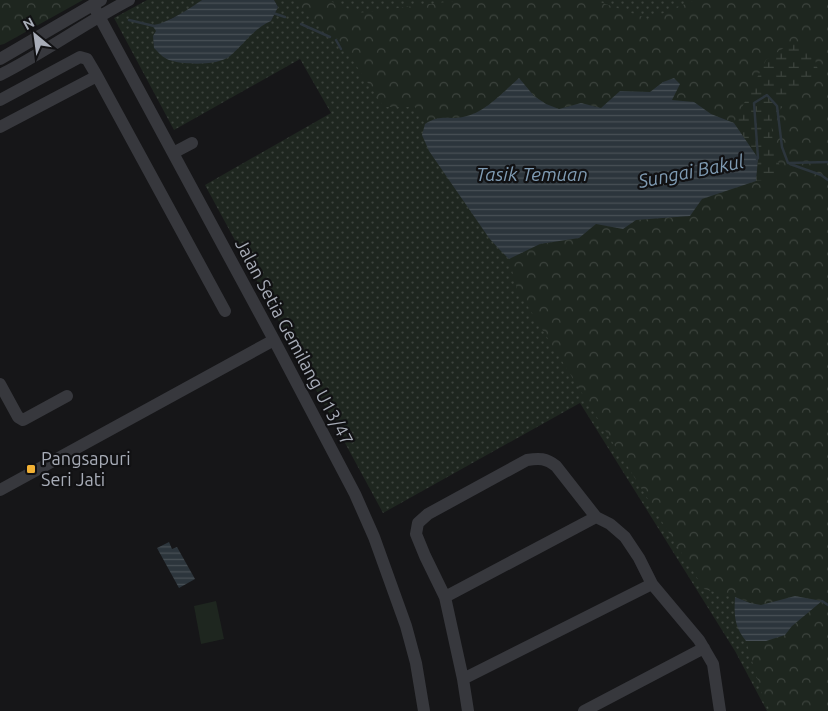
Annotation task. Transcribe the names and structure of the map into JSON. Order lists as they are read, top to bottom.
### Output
{
  "streets": {
    "street": ["Jalan Setia Gemilang U13/47"]
  },
  "water": ["Sungai Bakul", "Tasik Temuan"],
  "places": {
    "transit": ["Pangsapuri Seri Jati"]
  },
  "north": "top left"
}
